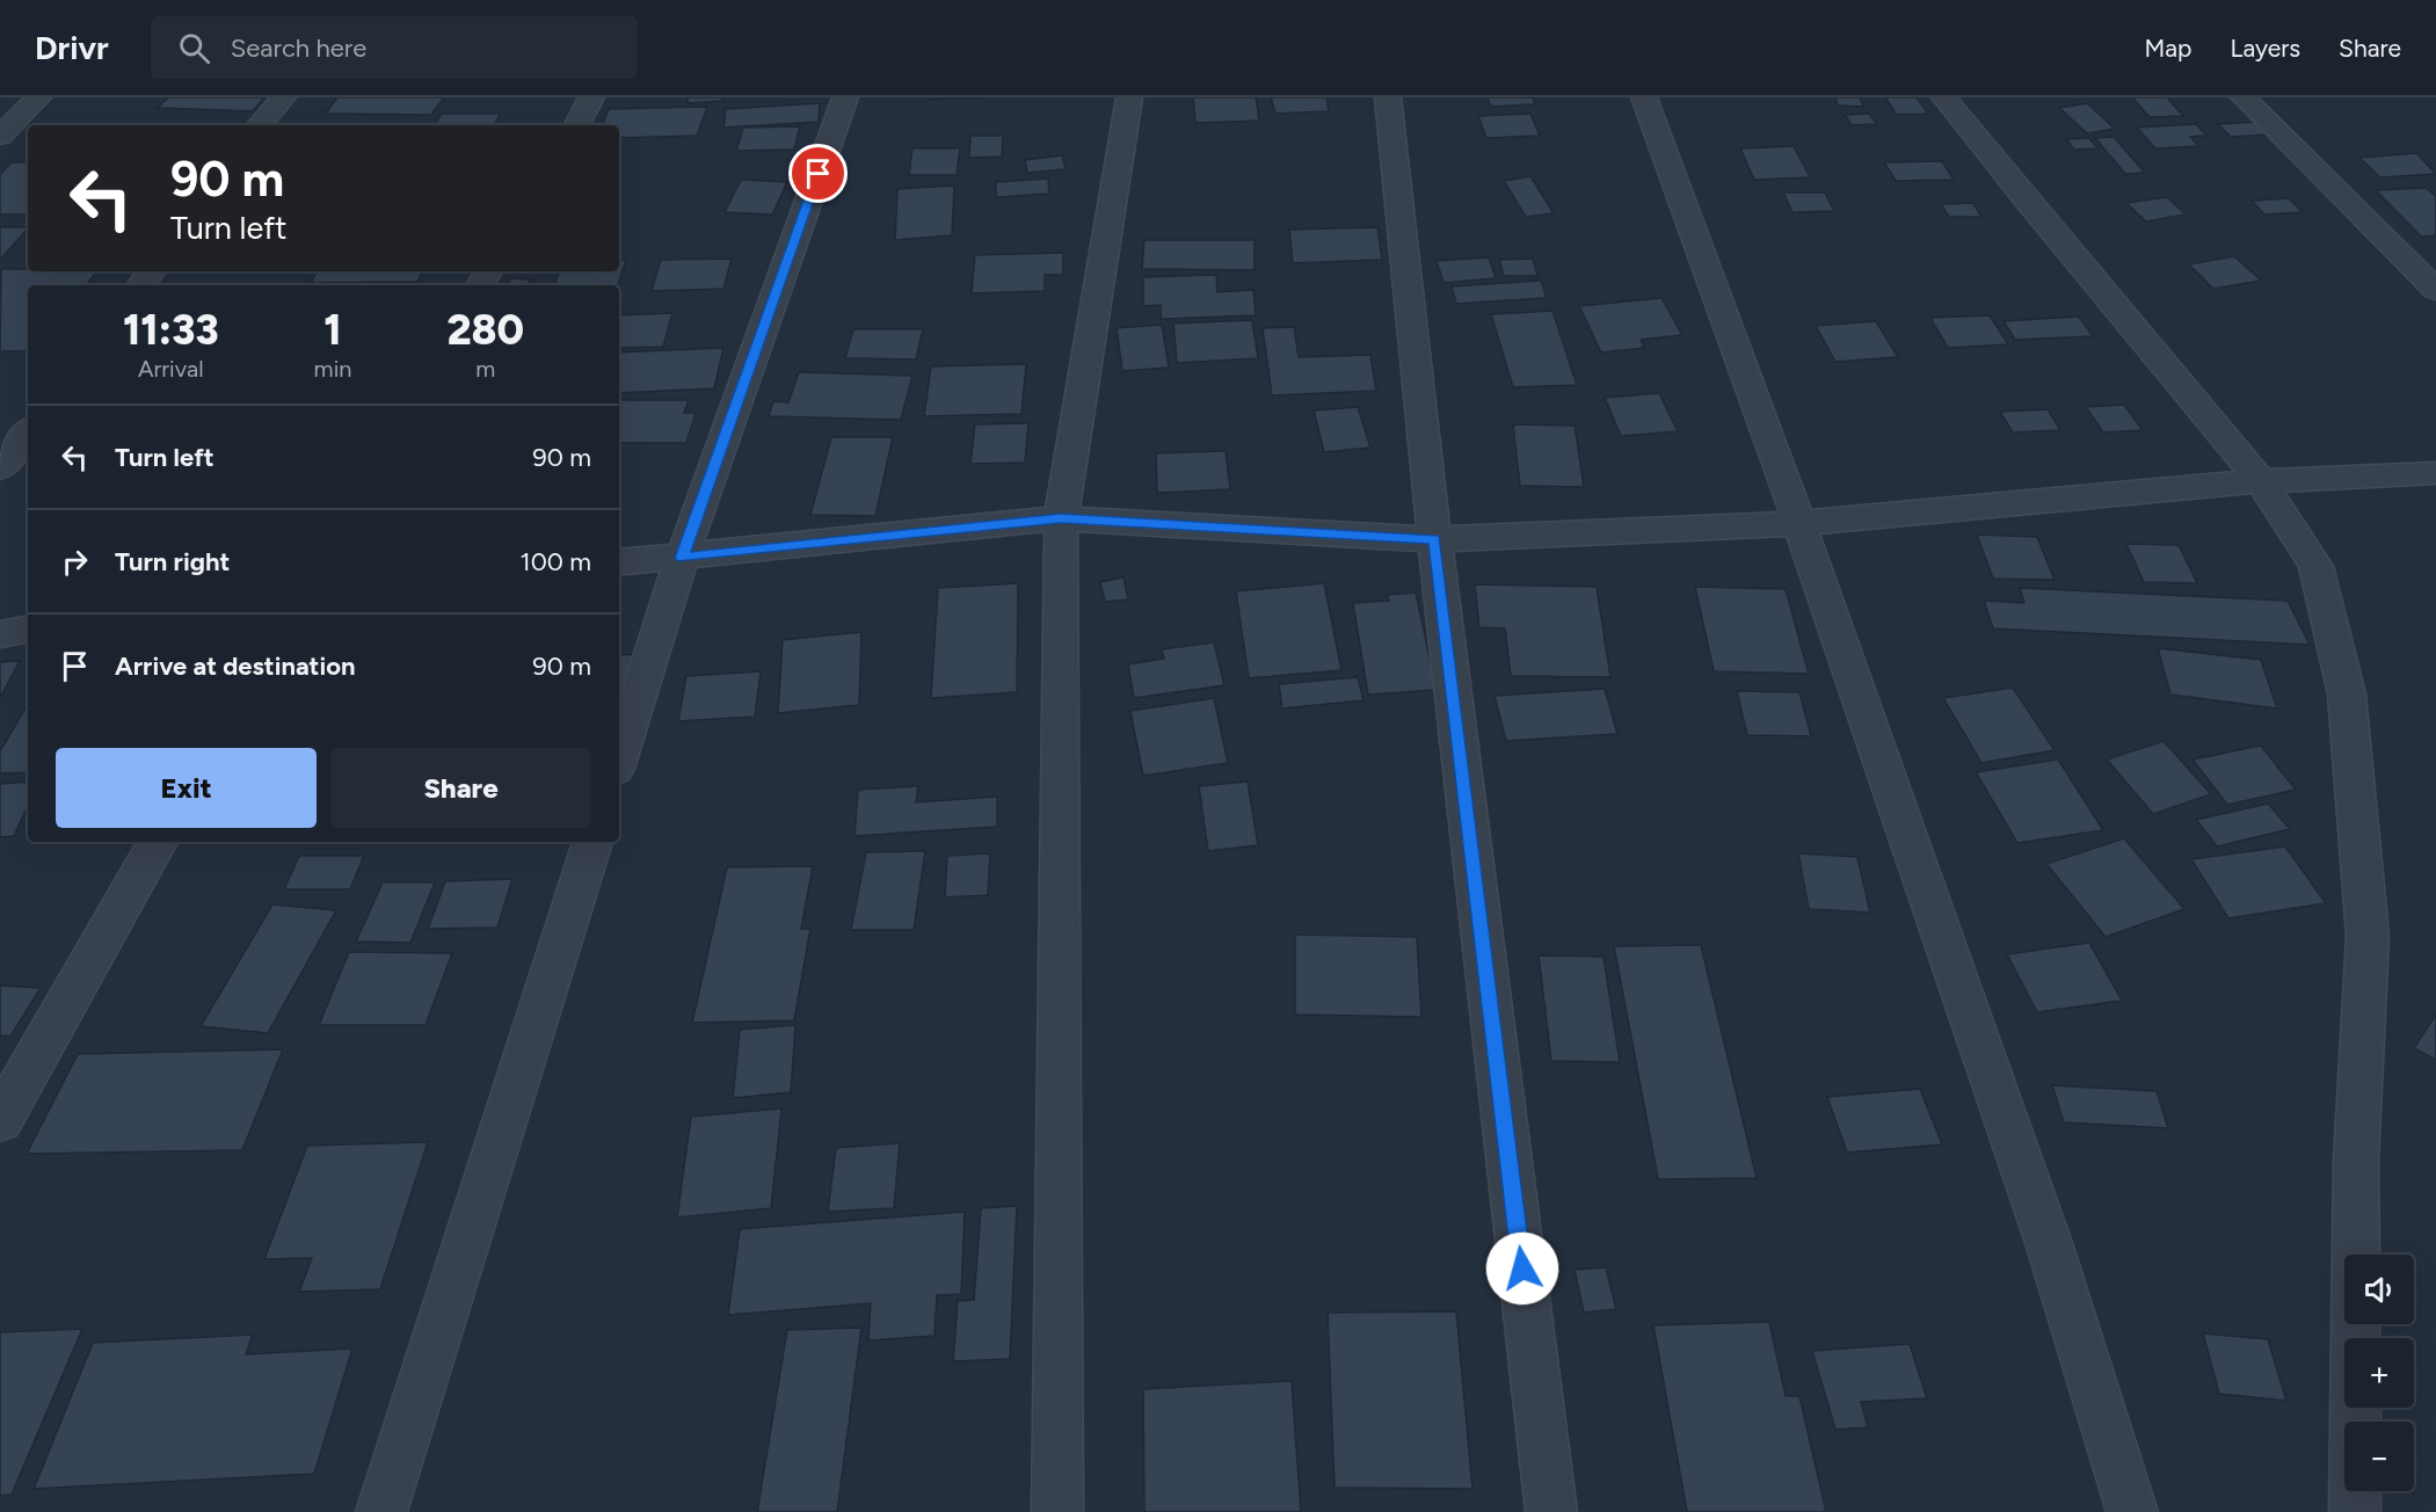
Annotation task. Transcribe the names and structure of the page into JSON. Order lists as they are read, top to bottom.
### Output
{
  "page": {
    "header": "Drivr",
    "search": "Search here",
    "nav": ["Map", "Layers", "Share"],
    "turn": ["90 m", "Turn left"],
    "eta": [
      "11:33",
      "Arrival",
      "1",
      "min",
      "280",
      "m"
    ],
    "list": [
      {
        "name": "Turn left",
        "value": "90 m"
      },
      {
        "name": "Turn right",
        "value": "100 m"
      },
      {
        "name": "Arrive at destination",
        "value": "90 m"
      }
    ],
    "buttons": ["Exit", "Share"],
    "map_buttons": ["+", "−"]
  }
}
